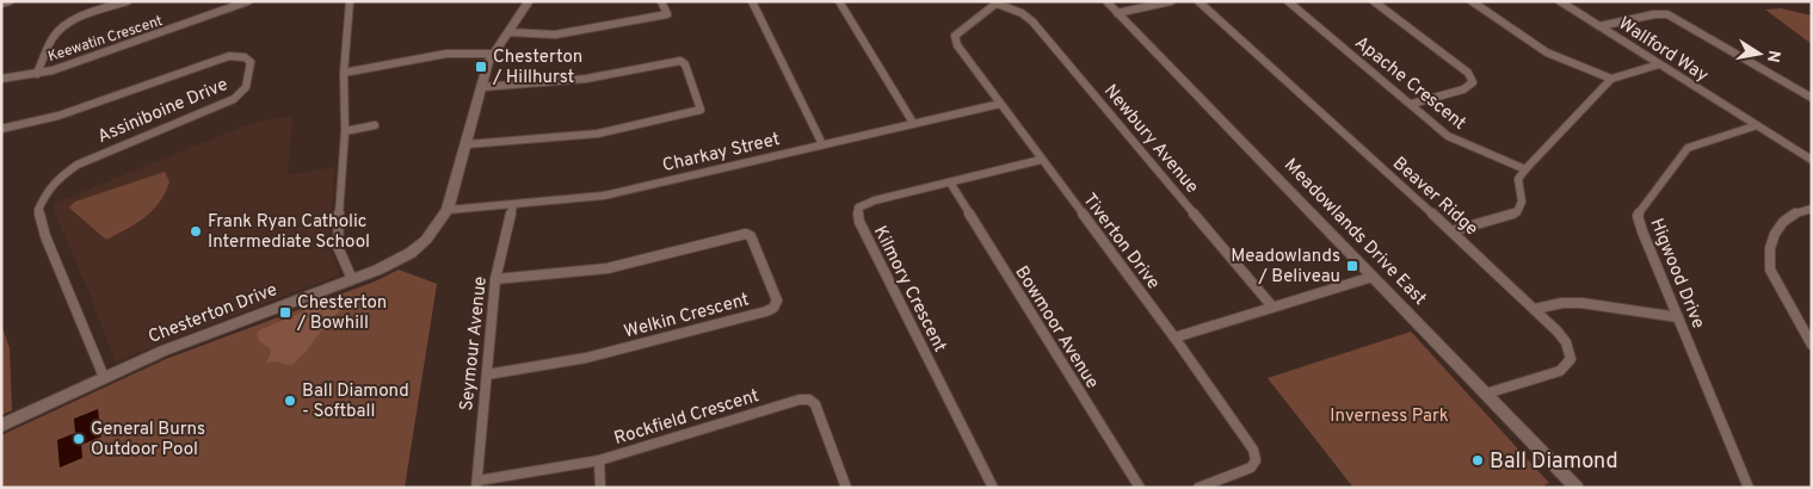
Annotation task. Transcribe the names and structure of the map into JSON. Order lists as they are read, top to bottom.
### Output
{
  "streets": {
    "street": [
      "Keewatin Crescent",
      "Wallford Way",
      "Apache Crescent",
      "Assiniboine Drive",
      "Newbury Avenue",
      "Charkay Street",
      "Beaver Ridge",
      "Meadowlands Drive East",
      "Tiverton Drive",
      "Higwood Drive",
      "Kilmory Crescent",
      "Chesterton Drive",
      "Welkin Crescent",
      "Bowmoor Avenue",
      "Seymour Avenue",
      "Rockfield Crescent"
    ]
  },
  "crossings": [
    ["Wallford Way", "Higwood Drive"],
    ["Assiniboine Drive", "Chesterton Drive"],
    ["Newbury Avenue", "Tiverton Drive"],
    ["Charkay Street", "Tiverton Drive"],
    ["Charkay Street", "Chesterton Drive"],
    ["Charkay Street", "Seymour Avenue"],
    ["Beaver Ridge", "Meadowlands Drive East"],
    ["Tiverton Drive", "Kilmory Crescent"],
    ["Kilmory Crescent", "Bowmoor Avenue"],
    ["Welkin Crescent", "Seymour Avenue"],
    ["Seymour Avenue", "Rockfield Crescent"]
  ],
  "parks": ["Inverness Park"],
  "places": {
    "transit": ["Chesterton / Hillhurst", "Meadowlands / Beliveau", "Chesterton / Bowhill"],
    "other": [
      "Frank Ryan Catholic Intermediate School",
      "Ball Diamond - Softball",
      "General Burns Outdoor Pool",
      "Ball Diamond"
    ]
  },
  "north": "right"
}
